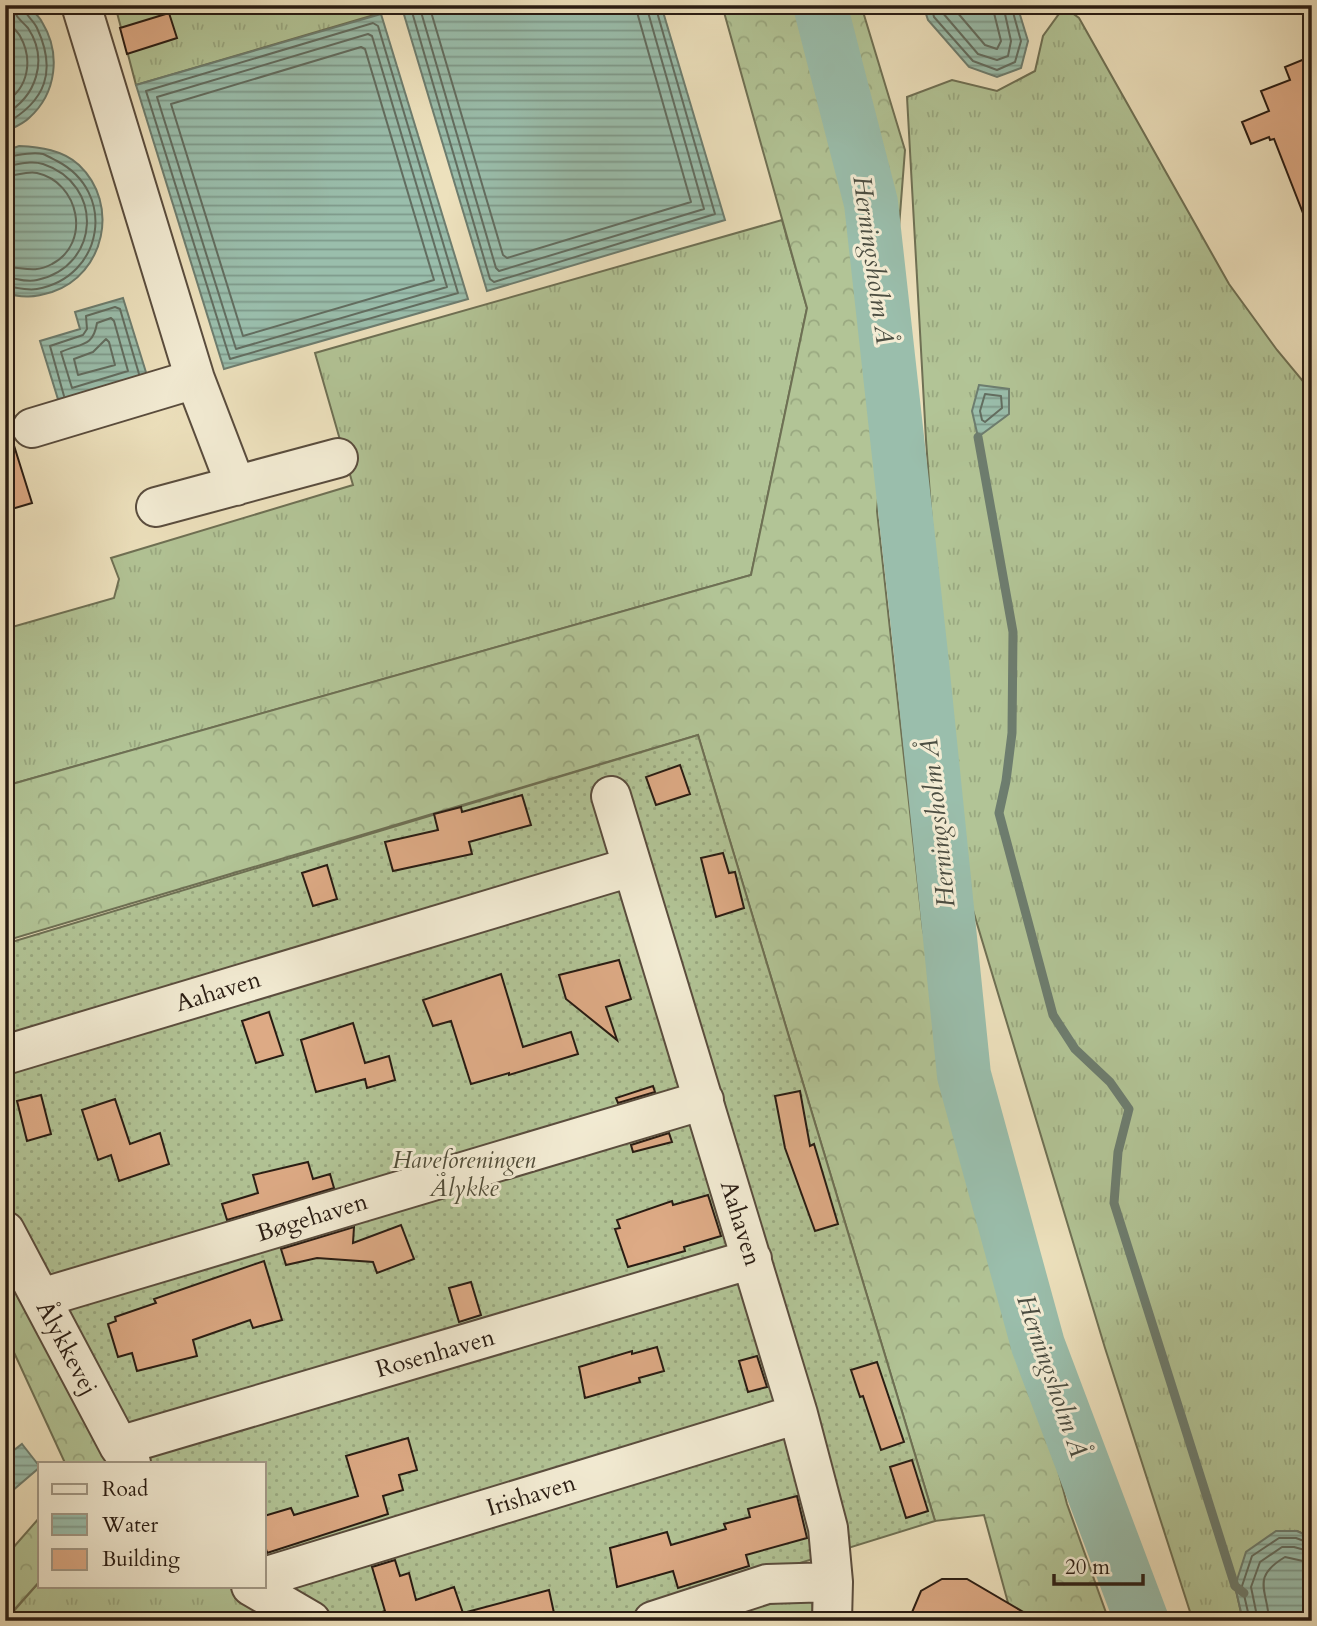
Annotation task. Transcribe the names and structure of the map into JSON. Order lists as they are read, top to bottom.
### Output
{
  "streets": {
    "lane": [
      "Aahaven",
      "Bøgehaven",
      "Ålykkevej",
      "Rosenhaven",
      "Irishaven"
    ]
  },
  "crossings": [
    ["Aahaven", "Bøgehaven"],
    ["Aahaven", "Rosenhaven"],
    ["Aahaven", "Irishaven"],
    ["Bøgehaven", "Ålykkevej"],
    ["Ålykkevej", "Rosenhaven"]
  ],
  "water": ["Herningsholm Å"],
  "parks": ["Haveforeningen Ålykke"],
  "legend": ["Road", "Water", "Building"],
  "scale_bar": "20 m"
}
